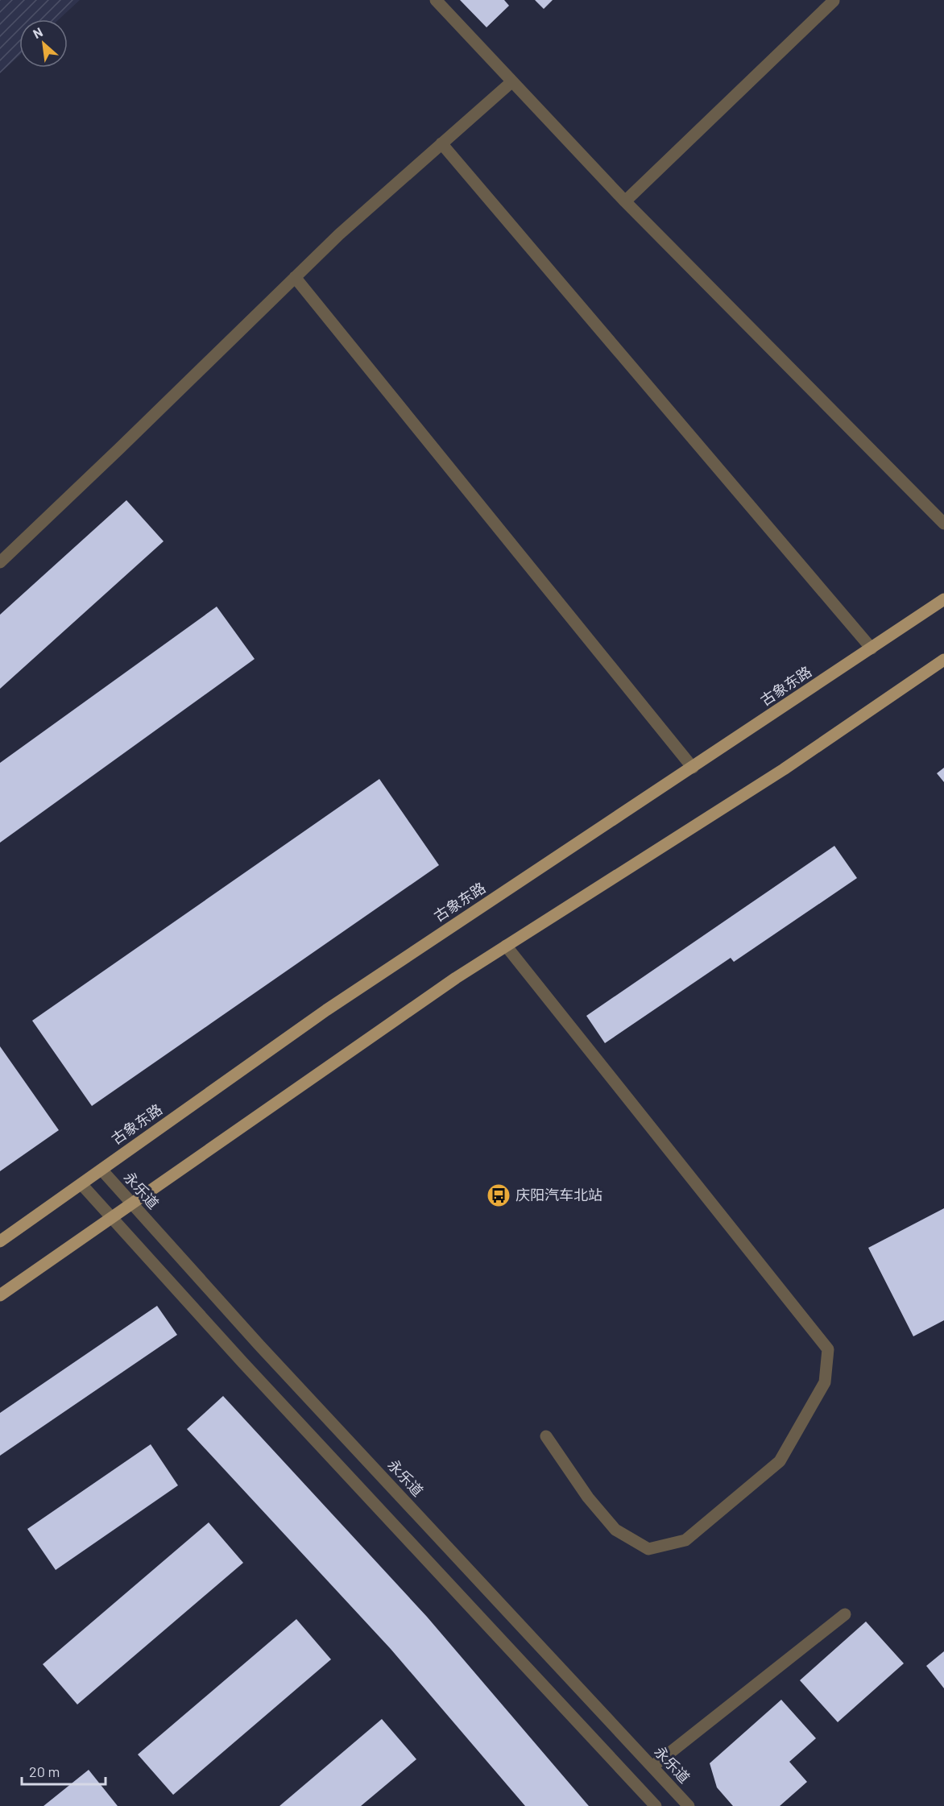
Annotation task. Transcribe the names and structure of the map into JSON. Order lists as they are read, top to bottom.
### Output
{
  "streets": {
    "main road": ["古象东路"],
    "street": ["永乐道"]
  },
  "crossings": [
    ["古象东路", "永乐道"]
  ],
  "places": {
    "bus stop": ["庆阳汽车北站"]
  },
  "scale_bar": "20 m",
  "north": "top left"
}
